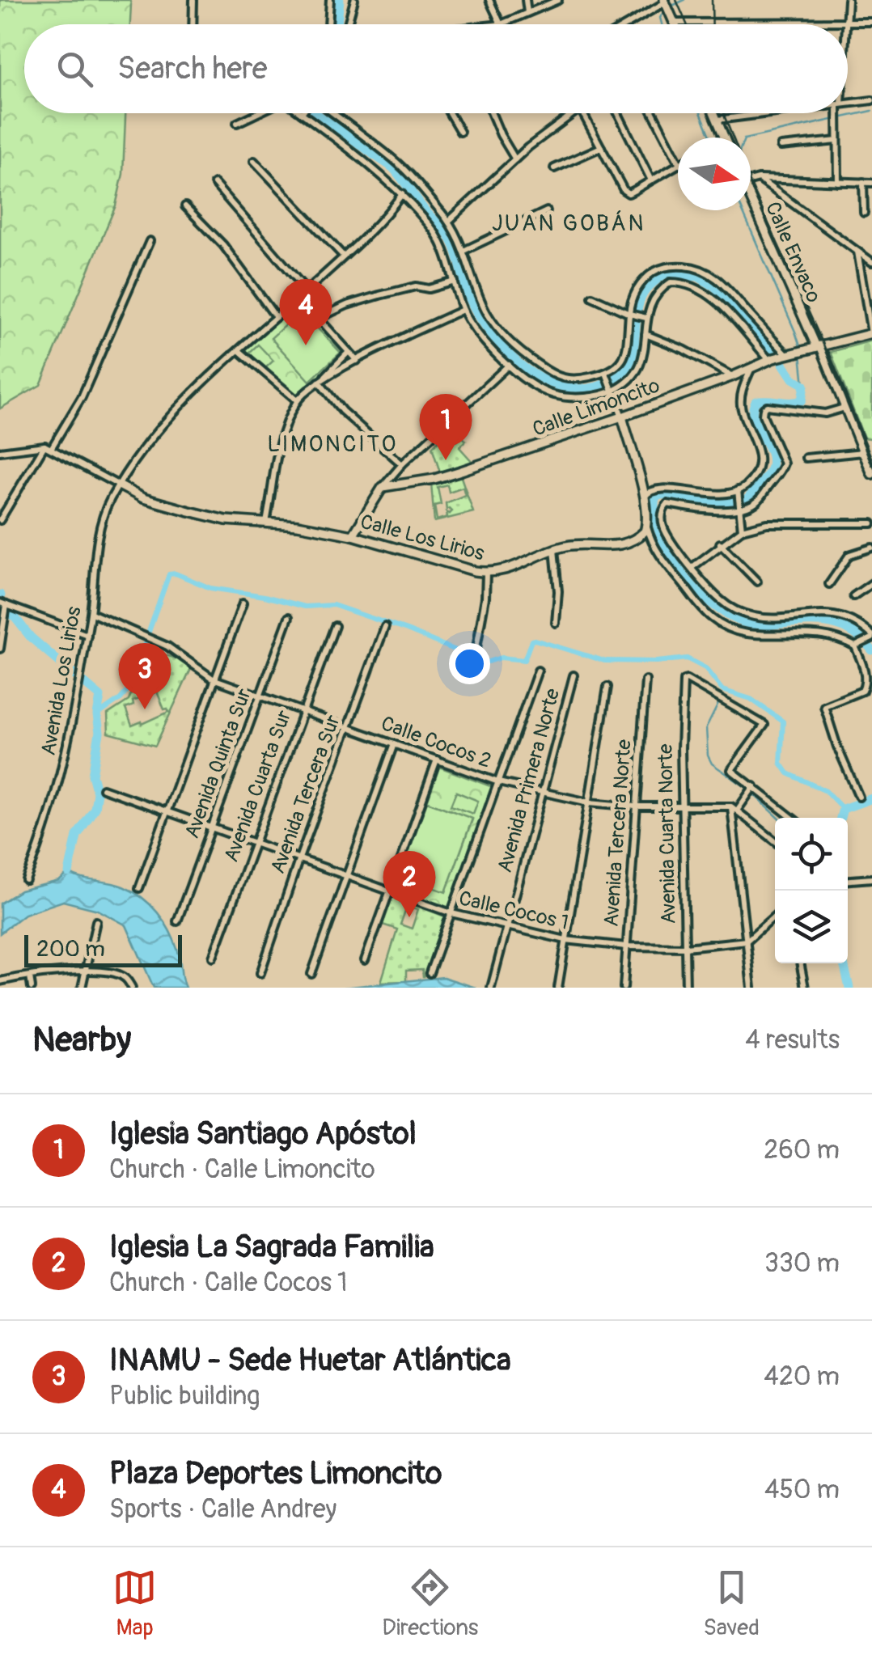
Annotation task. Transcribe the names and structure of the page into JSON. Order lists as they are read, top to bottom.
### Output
{
  "streets": {
    "street": [
      "Calle Envaco",
      "Calle Limoncito",
      "Calle Los Lirios",
      "Avenida Los Lirios",
      "Calle Cocos 2",
      "Avenida Quinta Sur",
      "Avenida Primera Norte",
      "Avenida Cuarta Sur",
      "Avenida Tercera Sur",
      "Avenida Tercera Norte",
      "Avenida Cuarta Norte",
      "Calle Cocos 1"
    ]
  },
  "crossings": [
    ["Calle Envaco", "Calle Limoncito"],
    ["Calle Los Lirios", "Avenida Los Lirios"],
    ["Avenida Los Lirios", "Calle Cocos 2"],
    ["Calle Cocos 2", "Avenida Quinta Sur"],
    ["Calle Cocos 2", "Avenida Primera Norte"],
    ["Calle Cocos 2", "Avenida Cuarta Sur"],
    ["Calle Cocos 2", "Avenida Tercera Sur"],
    ["Calle Cocos 2", "Avenida Tercera Norte"],
    ["Calle Cocos 2", "Avenida Cuarta Norte"],
    ["Avenida Quinta Sur", "Calle Cocos 1"],
    ["Avenida Primera Norte", "Calle Cocos 1"],
    ["Avenida Cuarta Sur", "Calle Cocos 1"],
    ["Avenida Tercera Sur", "Calle Cocos 1"],
    ["Avenida Tercera Norte", "Calle Cocos 1"],
    ["Avenida Cuarta Norte", "Calle Cocos 1"]
  ],
  "districts": ["JUAN GOBÁN", "LIMONCITO"],
  "scale_bar": "200 m",
  "north": "right",
  "page": {
    "search": "Search here",
    "pins": [
      "4",
      "1",
      "3",
      "2"
    ],
    "scale": "200 m",
    "heading": ["Nearby", "4 results"],
    "list": [
      {
        "mark": "1",
        "name": "Iglesia Santiago Apóstol",
        "note": "Church · Calle Limoncito",
        "value": "260 m"
      },
      {
        "mark": "2",
        "name": "Iglesia La Sagrada Familia",
        "note": "Church · Calle Cocos 1",
        "value": "330 m"
      },
      {
        "mark": "3",
        "name": "INAMU - Sede Huetar Atlántica",
        "note": "Public building",
        "value": "420 m"
      },
      {
        "mark": "4",
        "name": "Plaza Deportes Limoncito",
        "note": "Sports · Calle Andrey",
        "value": "450 m"
      }
    ],
    "nav": ["Map", "Directions", "Saved"]
  }
}
